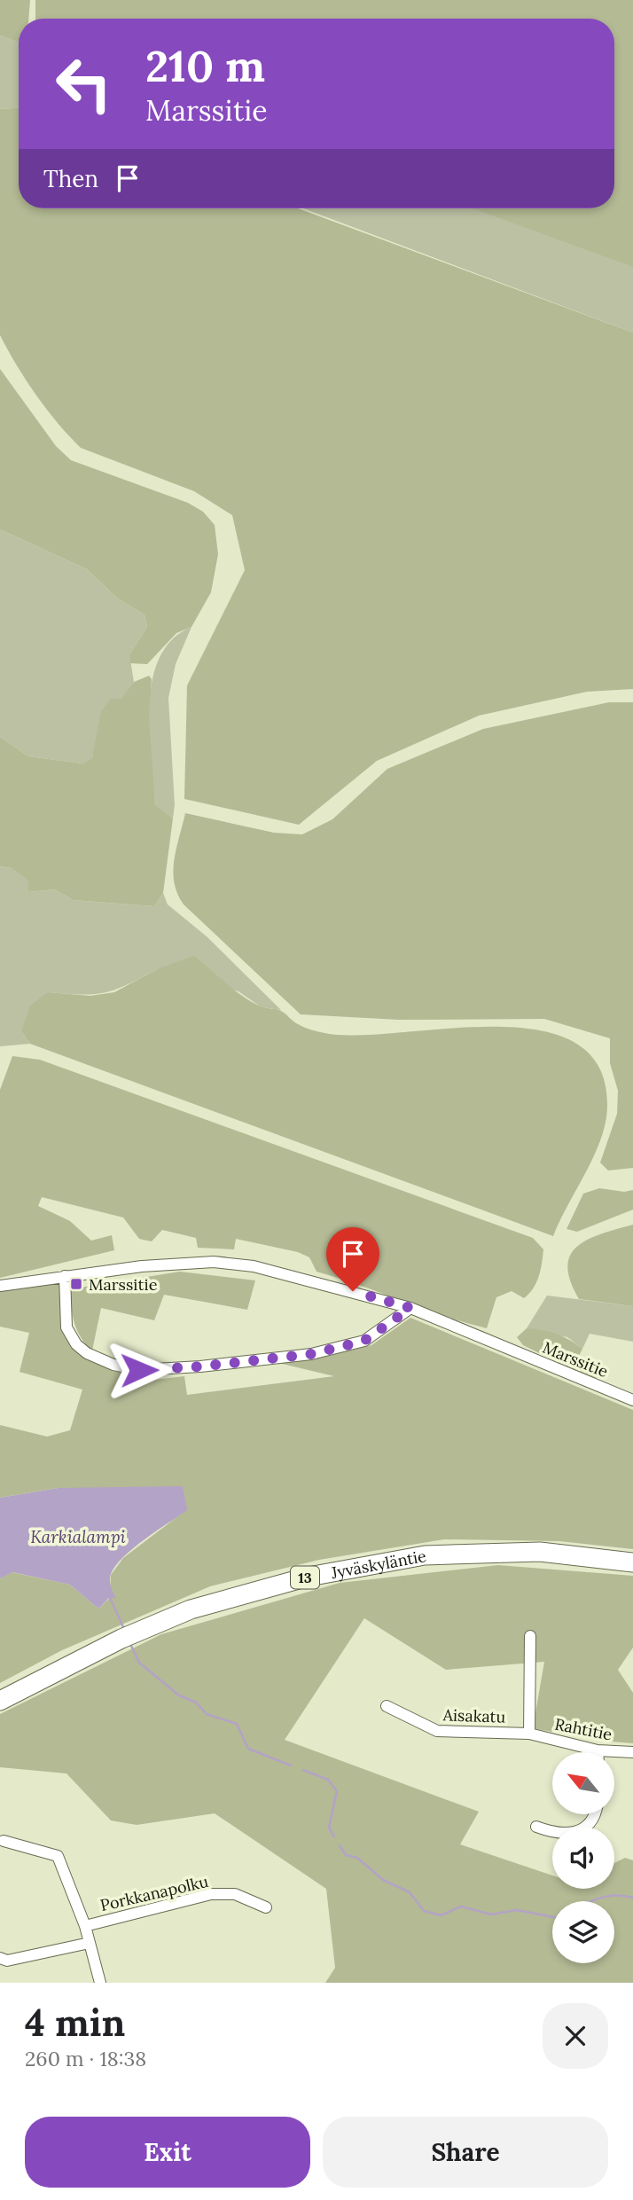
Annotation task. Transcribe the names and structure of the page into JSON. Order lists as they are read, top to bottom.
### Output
{
  "streets": {
    "highway": ["Jyväskyläntie", "13"],
    "street": [
      "Marssitie",
      "Aisakatu",
      "Rahtitie",
      "Porkkanapolku"
    ]
  },
  "crossings": [
    ["Aisakatu", "Rahtitie"]
  ],
  "water": ["Karkialampi"],
  "places": {
    "transit": ["Marssitie"]
  },
  "north": "top left",
  "page": {
    "turn": ["210 m", "Marssitie"],
    "then": "Then",
    "heading": ["4 min", "260 m · 18:38"],
    "buttons": ["Exit", "Share"]
  }
}
